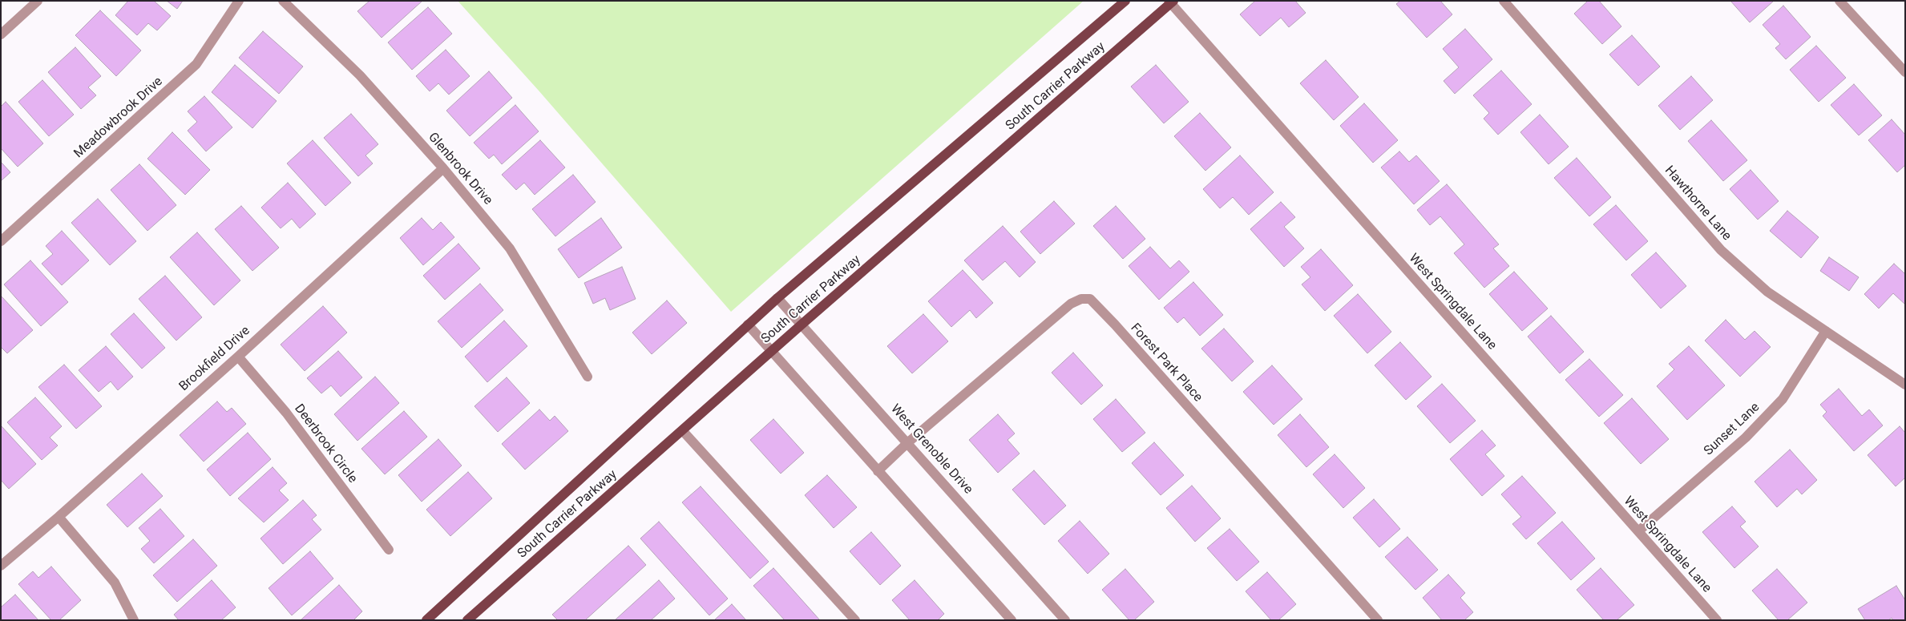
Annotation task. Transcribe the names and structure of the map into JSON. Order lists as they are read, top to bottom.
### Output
{
  "streets": {
    "main road": ["South Carrier Parkway"],
    "street": [
      "Meadowbrook Drive",
      "Glenbrook Drive",
      "Hawthorne Lane",
      "West Springdale Lane",
      "Brookfield Drive",
      "Forest Park Place",
      "Sunset Lane",
      "Deerbrook Circle",
      "West Grenoble Drive"
    ]
  },
  "crossings": [
    ["South Carrier Parkway", "West Springdale Lane"],
    ["South Carrier Parkway", "West Grenoble Drive"],
    ["Glenbrook Drive", "Brookfield Drive"],
    ["Hawthorne Lane", "Sunset Lane"],
    ["West Springdale Lane", "Sunset Lane"],
    ["Brookfield Drive", "Deerbrook Circle"],
    ["Forest Park Place", "West Grenoble Drive"]
  ]
}
